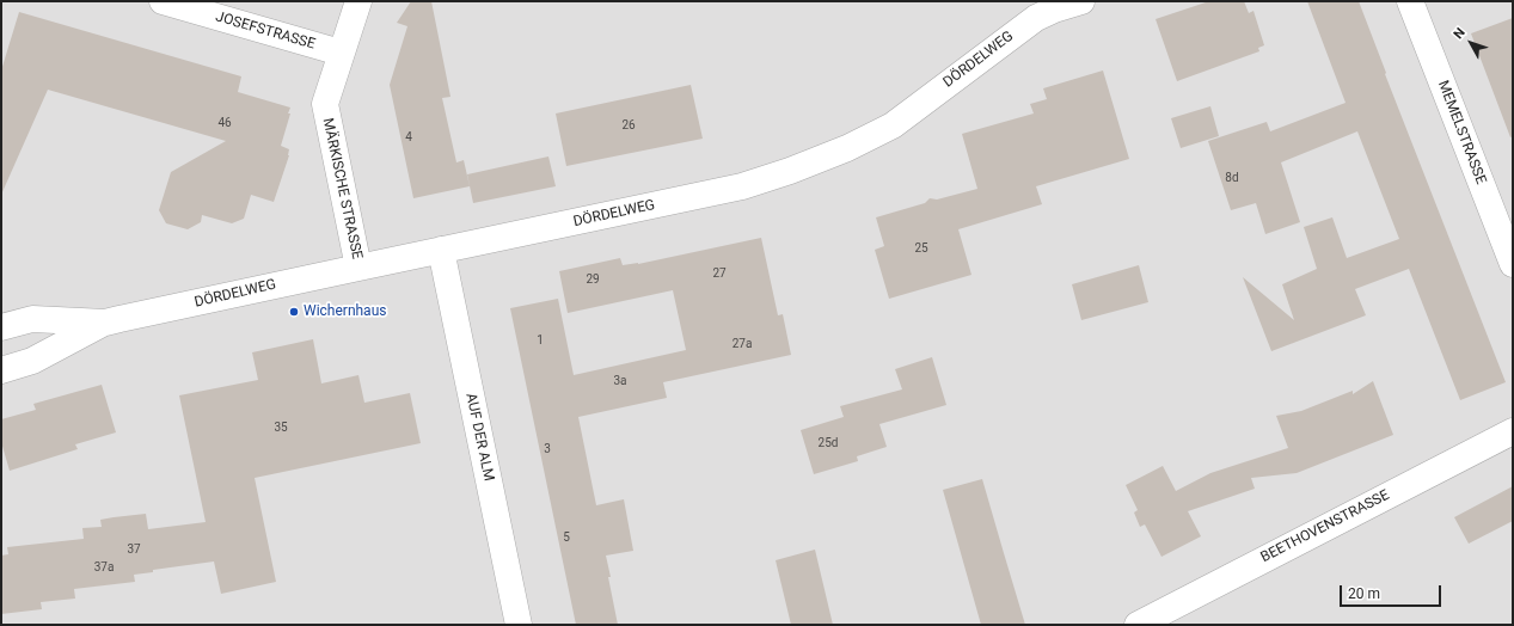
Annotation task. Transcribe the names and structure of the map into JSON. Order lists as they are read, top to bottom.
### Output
{
  "streets": {
    "street": [
      "JOSEFSTRASSE",
      "DÖRDELWEG",
      "MEMELSTRASSE",
      "MÄRKISCHE STRASSE",
      "AUF DER ALM",
      "BEETHOVENSTRASSE"
    ]
  },
  "crossings": [
    ["JOSEFSTRASSE", "MÄRKISCHE STRASSE"],
    ["DÖRDELWEG", "MÄRKISCHE STRASSE"],
    ["DÖRDELWEG", "AUF DER ALM"]
  ],
  "places": ["Wichernhaus"],
  "house_numbers": [
    "46",
    "26",
    "4",
    "8d",
    "25",
    "27",
    "29",
    "1",
    "27a",
    "3a",
    "35",
    "25d",
    "3",
    "5",
    "37",
    "37a"
  ],
  "scale_bar": "20 m",
  "north": "top left"
}
